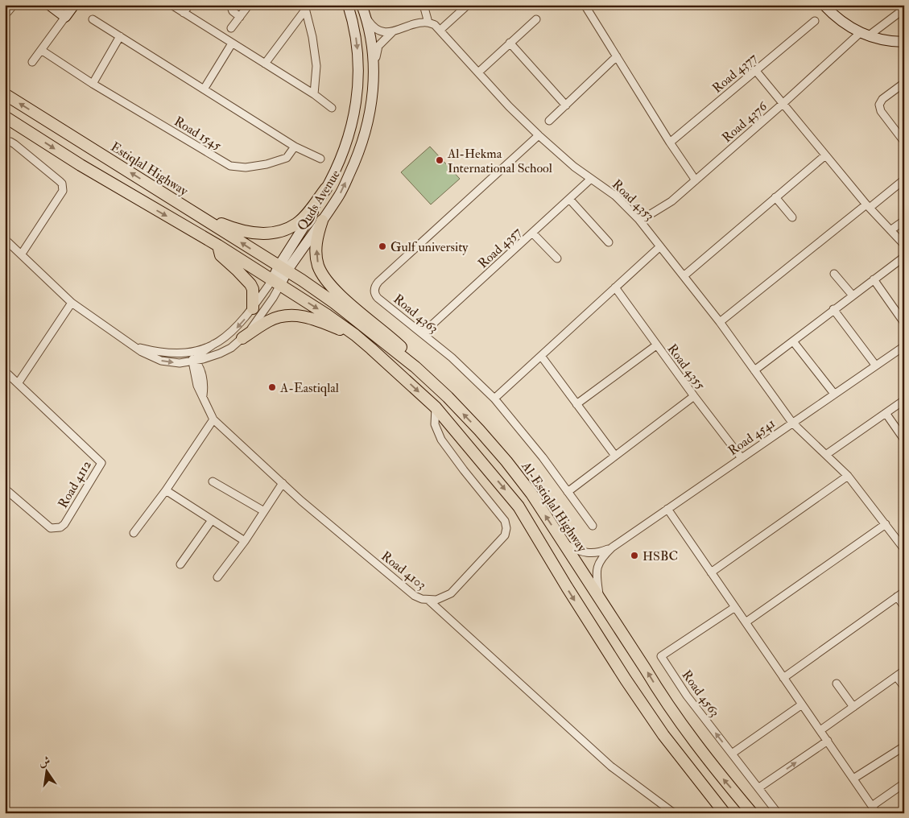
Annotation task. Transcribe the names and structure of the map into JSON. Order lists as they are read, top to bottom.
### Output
{
  "streets": {
    "main road": ["Estiqlal Highway", "Quds Avenue", "Al-Estiqlal Highway"],
    "street": [
      "Road 4377",
      "Road 4376",
      "Road 1545",
      "Road 4353",
      "Road 4357",
      "Road 4363",
      "Road 4355",
      "Road 4541",
      "Road 4112",
      "Road 4103",
      "Road 4563"
    ]
  },
  "crossings": [
    ["Road 4376", "Road 4353"],
    ["Estiqlal Highway", "Quds Avenue"],
    ["Estiqlal Highway", "Al-Estiqlal Highway"],
    ["Quds Avenue", "Al-Estiqlal Highway"],
    ["Road 4353", "Road 4357"],
    ["Road 4353", "Road 4363"],
    ["Road 4353", "Road 4541"],
    ["Road 4357", "Road 4363"],
    ["Road 4355", "Road 4541"]
  ],
  "places": [
    "Al-Hekma International School",
    "Gulf university",
    "A-Eastiqlal",
    "HSBC"
  ],
  "north": "top"
}
